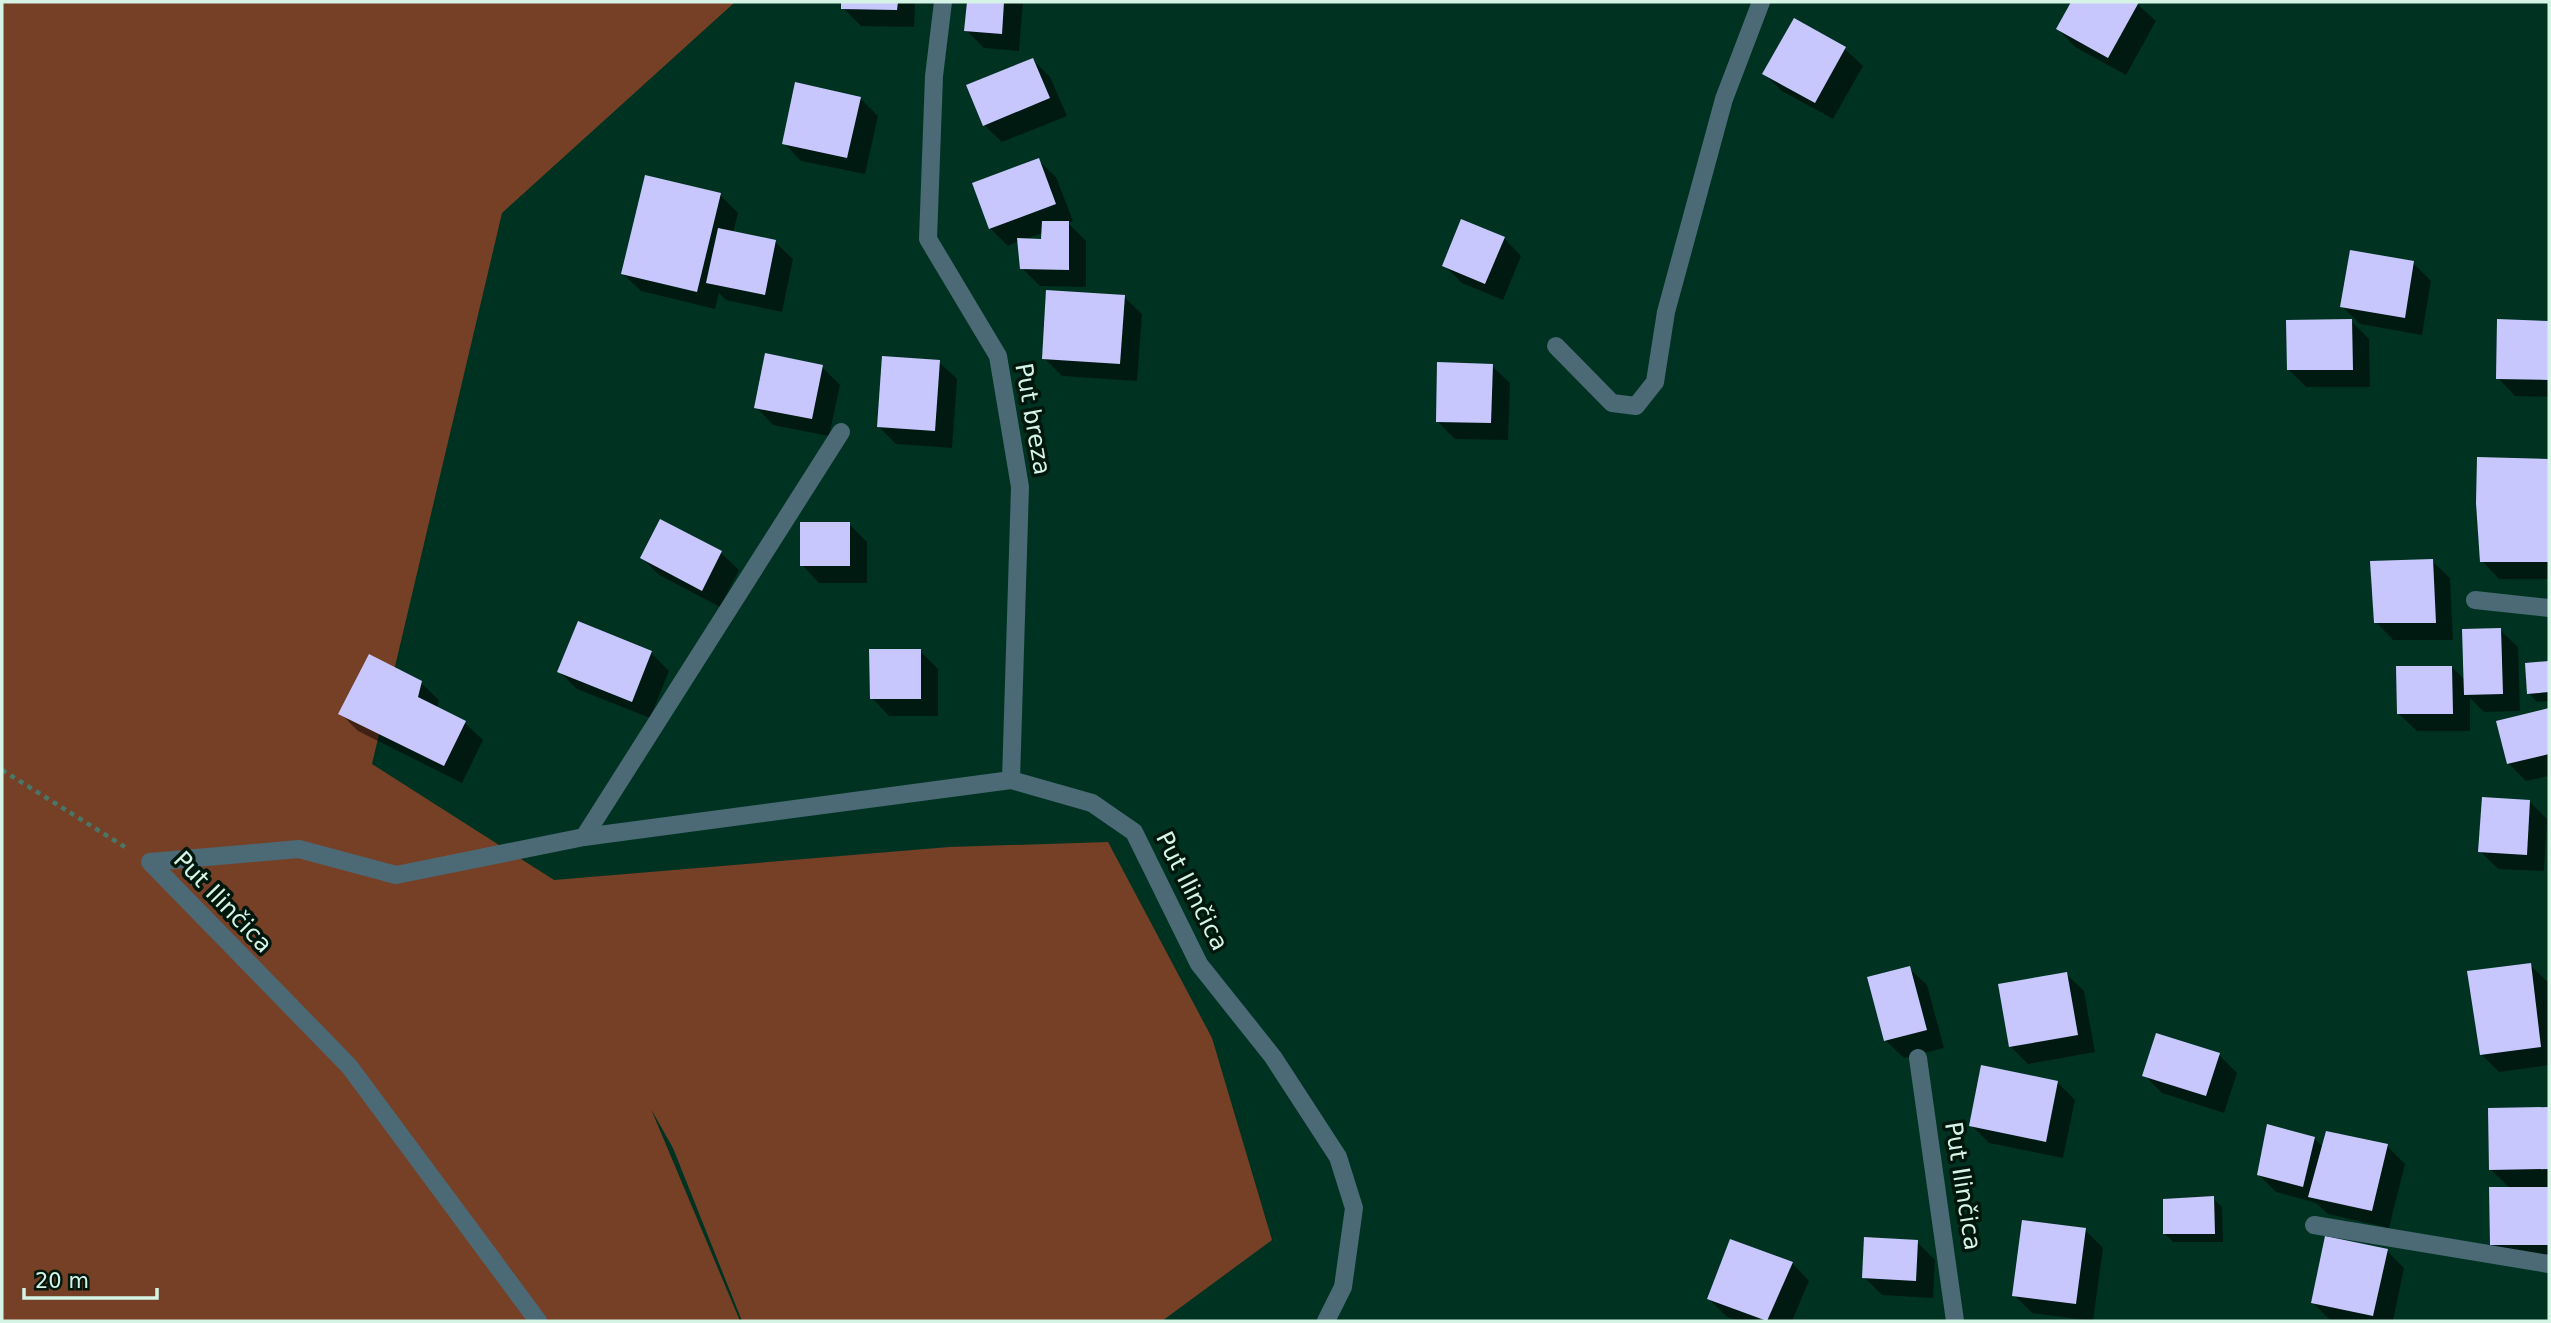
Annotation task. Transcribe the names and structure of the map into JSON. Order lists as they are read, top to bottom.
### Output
{
  "streets": {
    "street": ["Put breza", "Put Ilinčica"]
  },
  "crossings": [
    ["Put breza", "Put Ilinčica"]
  ],
  "scale_bar": "20 m"
}
